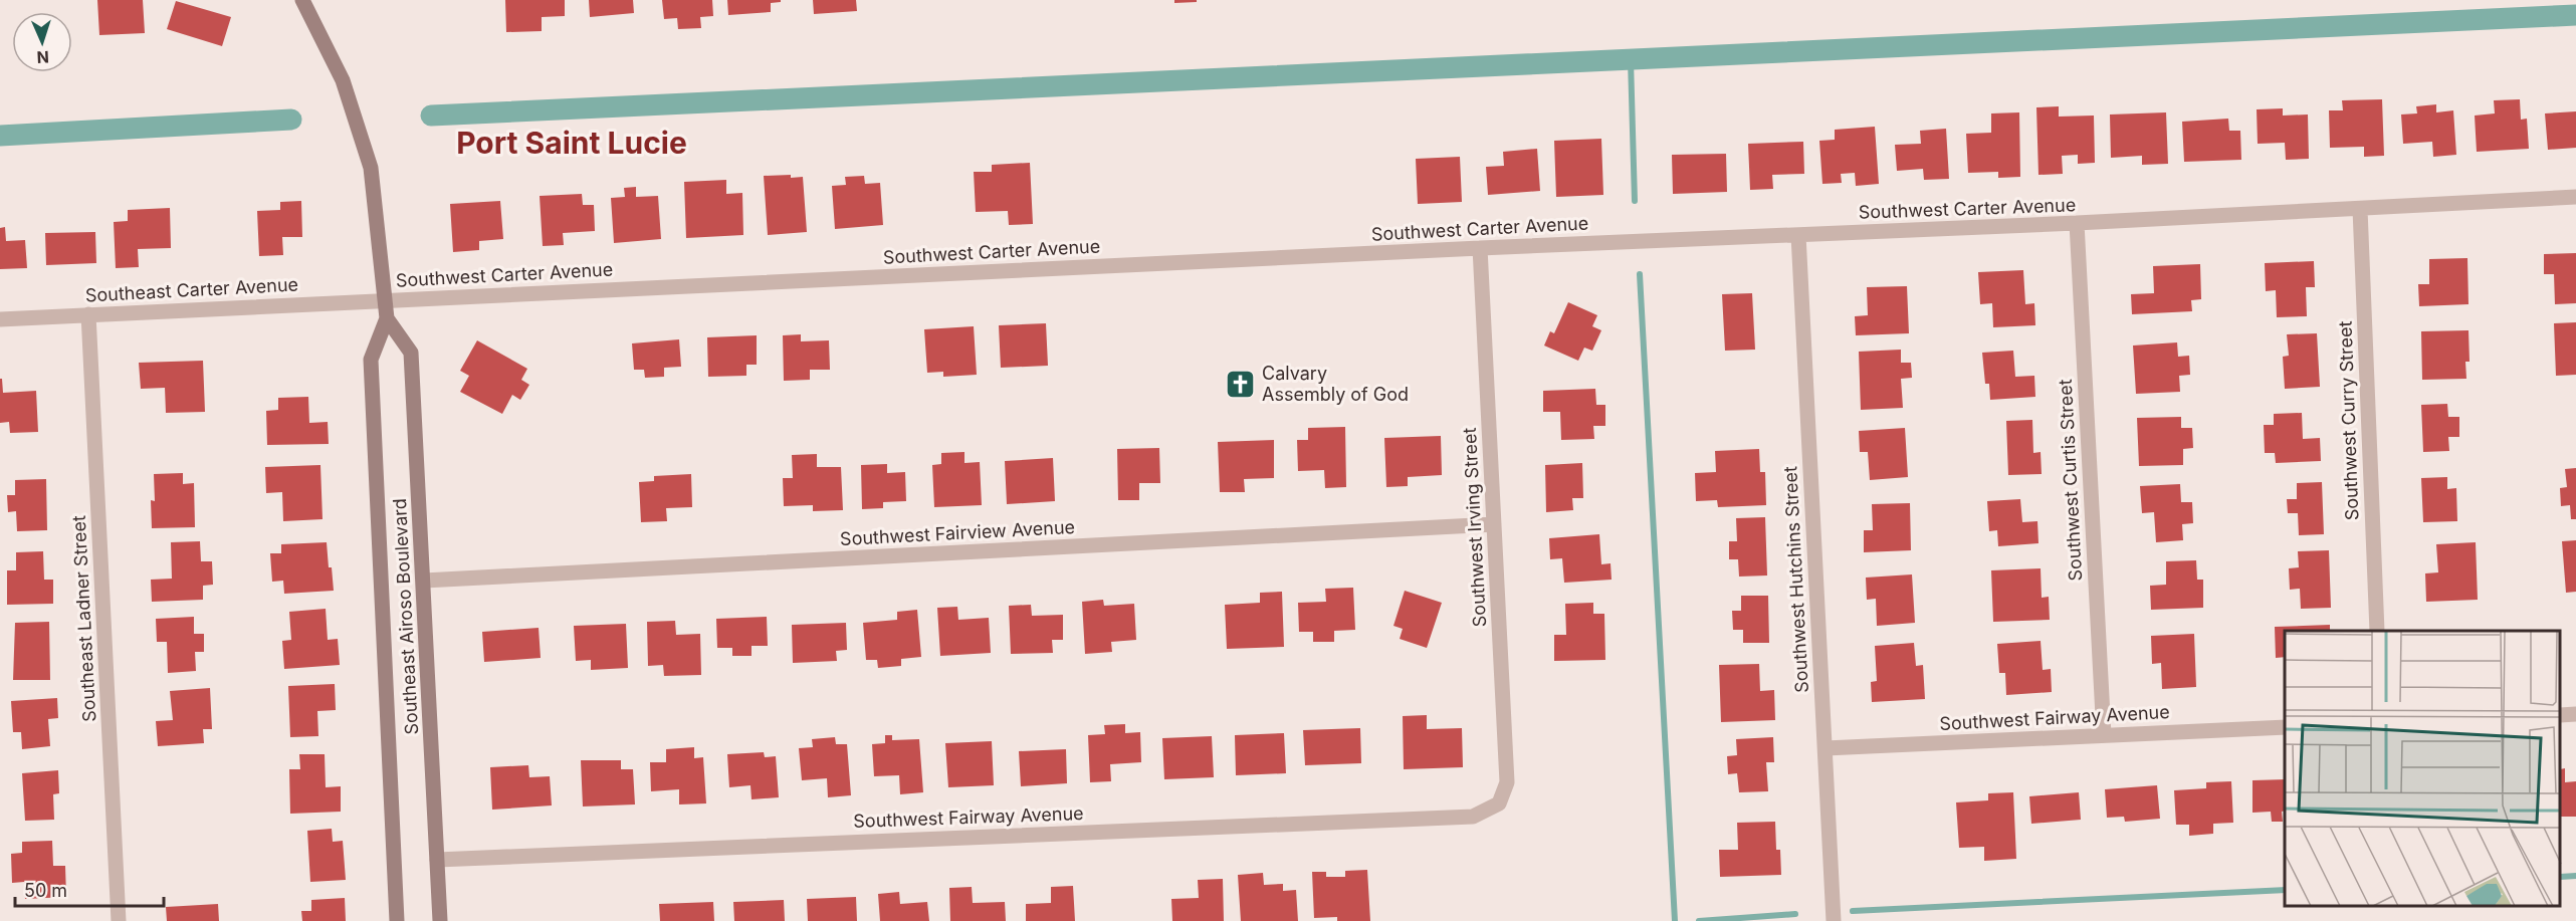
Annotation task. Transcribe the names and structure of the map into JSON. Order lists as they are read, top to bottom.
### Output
{
  "streets": {
    "main road": ["Southeast Airoso Boulevard"],
    "street": [
      "Southwest Carter Avenue",
      "Southeast Carter Avenue",
      "Southwest Curry Street",
      "Southwest Curtis Street",
      "Southwest Irving Street",
      "Southwest Fairview Avenue",
      "Southwest Hutchins Street",
      "Southeast Ladner Street",
      "Southwest Fairway Avenue"
    ]
  },
  "crossings": [
    ["Southwest Carter Avenue", "Southeast Carter Avenue"],
    ["Southwest Carter Avenue", "Southwest Curry Street"],
    ["Southwest Carter Avenue", "Southwest Curtis Street"],
    ["Southwest Carter Avenue", "Southwest Irving Street"],
    ["Southwest Carter Avenue", "Southwest Hutchins Street"],
    ["Southwest Carter Avenue", "Southeast Airoso Boulevard"],
    ["Southeast Carter Avenue", "Southeast Airoso Boulevard"],
    ["Southeast Carter Avenue", "Southeast Ladner Street"],
    ["Southwest Curtis Street", "Southwest Fairway Avenue"],
    ["Southwest Irving Street", "Southwest Fairview Avenue"],
    ["Southwest Irving Street", "Southwest Fairway Avenue"],
    ["Southwest Fairview Avenue", "Southeast Airoso Boulevard"],
    ["Southwest Hutchins Street", "Southwest Fairway Avenue"],
    ["Southeast Airoso Boulevard", "Southwest Fairway Avenue"]
  ],
  "districts": ["Port Saint Lucie"],
  "places": {
    "church": ["Calvary Assembly of God"]
  },
  "scale_bar": "50 m",
  "north": "bottom"
}
